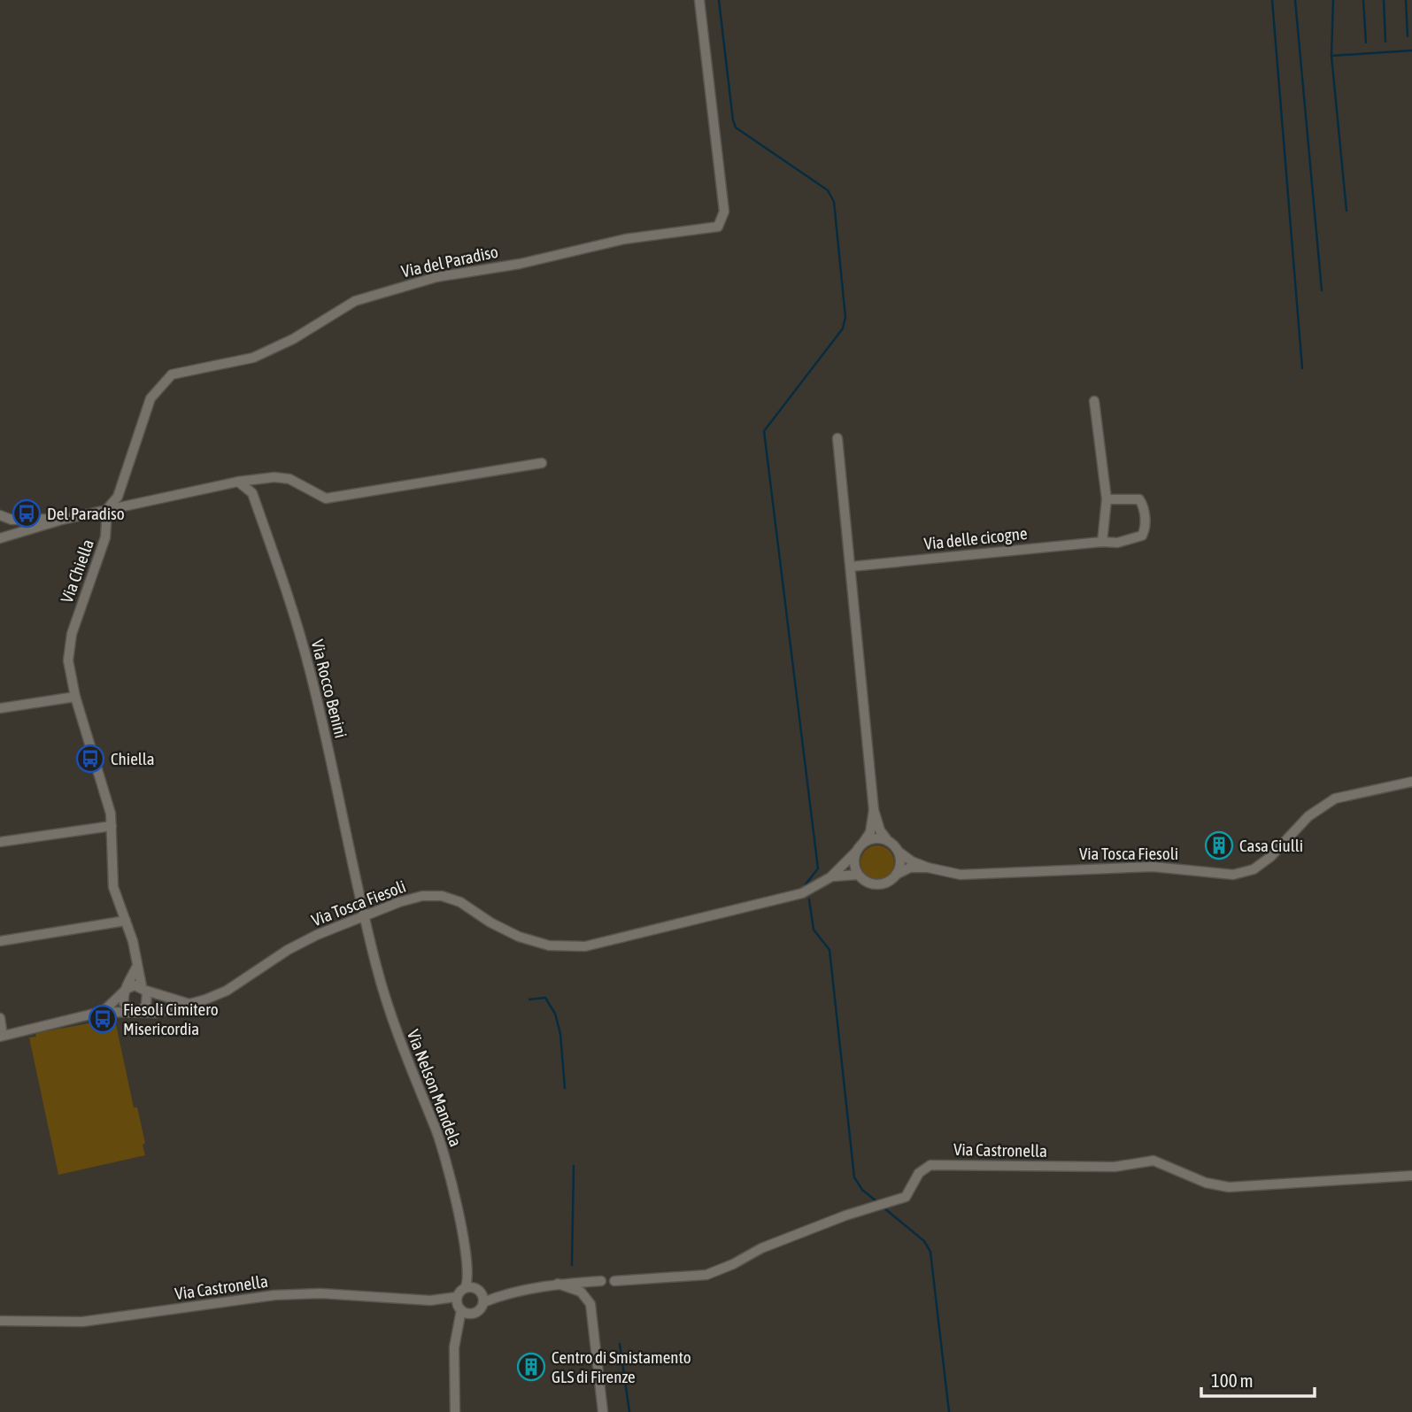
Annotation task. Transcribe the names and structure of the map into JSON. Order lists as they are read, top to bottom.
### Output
{
  "streets": {
    "street": [
      "Via del Paradiso",
      "Via delle cicogne",
      "Via Chiella",
      "Via Rocco Benini",
      "Via Tosca Fiesoli",
      "Via Nelson Mandela",
      "Via Castronella"
    ]
  },
  "crossings": [
    ["Via del Paradiso", "Via Chiella"],
    ["Via Chiella", "Via Tosca Fiesoli"],
    ["Via Rocco Benini", "Via Tosca Fiesoli"],
    ["Via Rocco Benini", "Via Nelson Mandela"],
    ["Via Tosca Fiesoli", "Via Nelson Mandela"]
  ],
  "places": {
    "bus stop": ["Del Paradiso", "Chiella", "Fiesoli Cimitero Misericordia"],
    "building": ["Casa Ciulli", "Centro di Smistamento GLS di Firenze"]
  },
  "scale_bar": "100 m"
}
